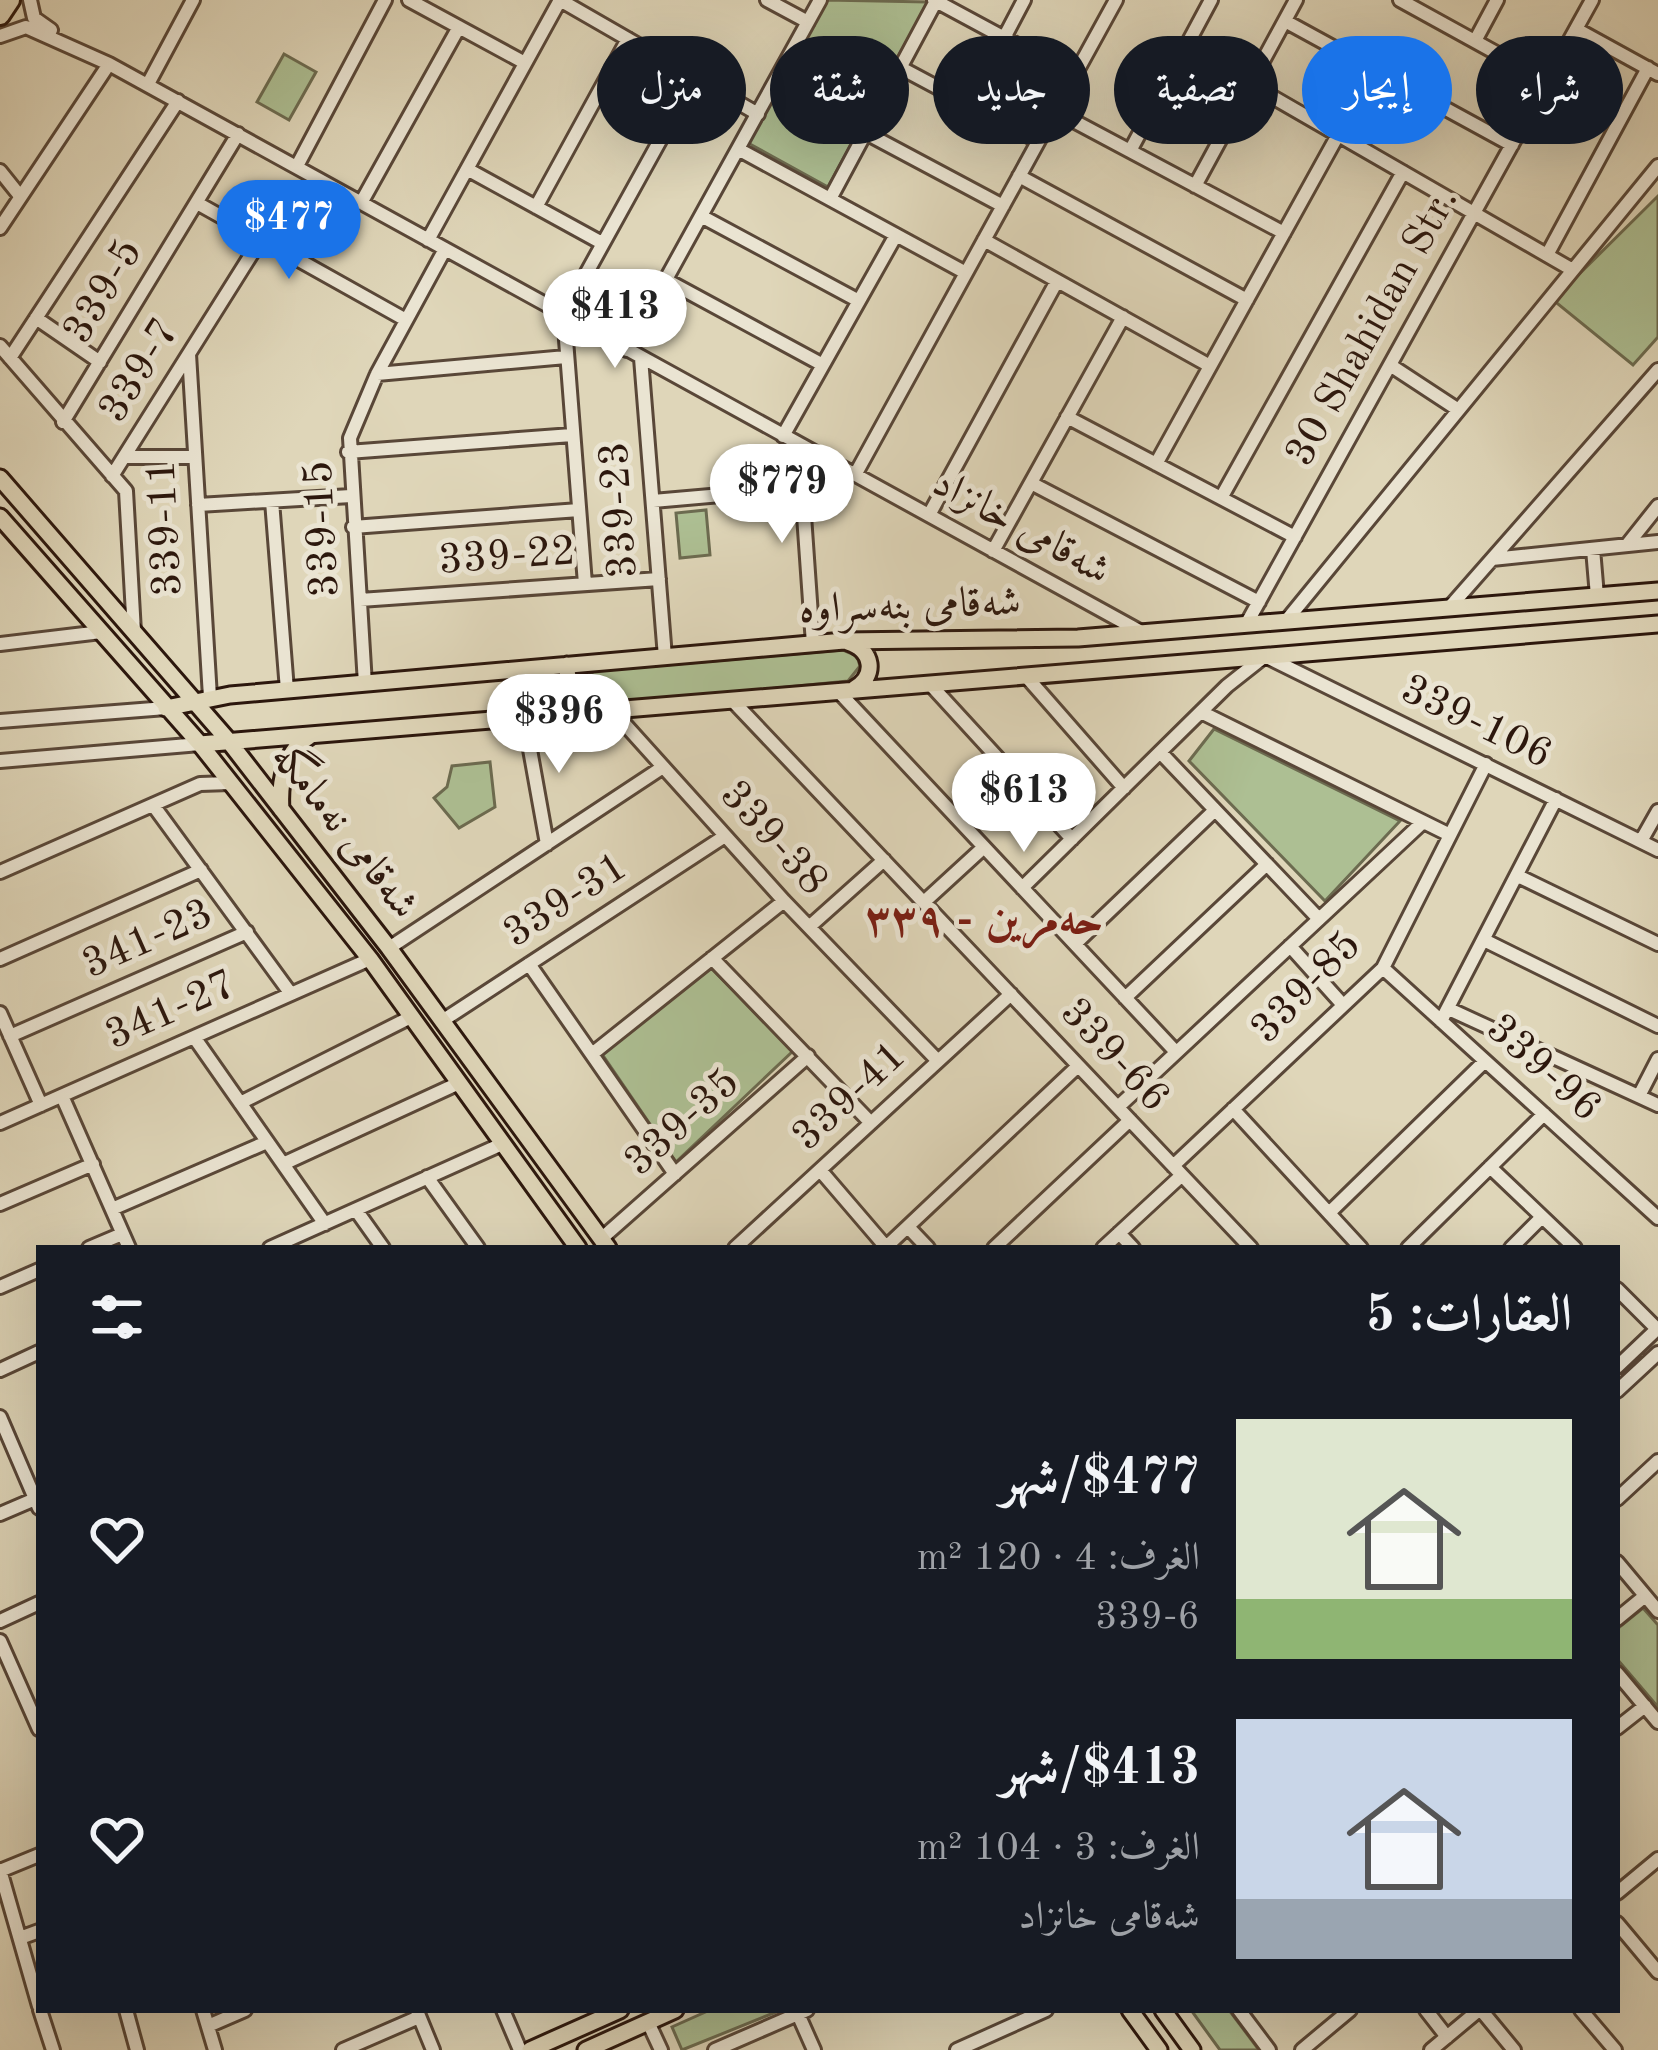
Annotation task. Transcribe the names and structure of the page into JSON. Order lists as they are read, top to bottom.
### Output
{
  "streets": {
    "main road": ["شەقامی بنەسراوە", "شەقامی نەمامگە"],
    "street": [
      "339-5",
      "30 Shahidan Str.",
      "339-7",
      "339-23",
      "339-11",
      "شەقامی خانزاد",
      "339-15",
      "339-22",
      "339-106",
      "339-38",
      "339-31",
      "341-23",
      "339-85",
      "341-27",
      "339-66",
      "339-96",
      "339-41",
      "339-35"
    ]
  },
  "crossings": [
    ["339-5", "شەقامی خانزاد"],
    ["30 Shahidan Str.", "شەقامی بنەسراوە"],
    ["339-7", "339-11"],
    ["339-23", "شەقامی خانزاد"],
    ["339-23", "339-22"],
    ["339-23", "شەقامی بنەسراوە"],
    ["339-11", "شەقامی بنەسراوە"],
    ["339-11", "شەقامی نەمامگە"],
    ["شەقامی خانزاد", "339-15"],
    ["شەقامی خانزاد", "شەقامی بنەسراوە"],
    ["339-15", "339-22"],
    ["339-15", "شەقامی بنەسراوە"],
    ["شەقامی بنەسراوە", "339-106"],
    ["شەقامی بنەسراوە", "شەقامی نەمامگە"],
    ["شەقامی بنەسراوە", "339-38"],
    ["شەقامی بنەسراوە", "339-66"],
    ["339-106", "339-85"],
    ["شەقامی نەمامگە", "339-31"],
    ["شەقامی نەمامگە", "341-27"],
    ["شەقامی نەمامگە", "339-35"],
    ["339-38", "339-31"],
    ["339-38", "339-41"],
    ["339-85", "339-66"],
    ["339-85", "339-96"],
    ["339-66", "339-41"]
  ],
  "districts": ["حەمرین - ٣٣٩"],
  "page": {
    "chip": [
      "شراء",
      "إيجار",
      "تصفية",
      "جديد",
      "شقة",
      "منزل"
    ],
    "price": [
      "$477",
      "$413",
      "$779",
      "$396",
      "$613"
    ],
    "heading": "العقارات: 5",
    "list": [
      {
        "name": "$477/شهر",
        "note": "الغرف: 4 · 120 m² · 339-6"
      },
      {
        "name": "$413/شهر",
        "note": "الغرف: 3 · 104 m² · شەقامی خانزاد"
      }
    ]
  }
}
